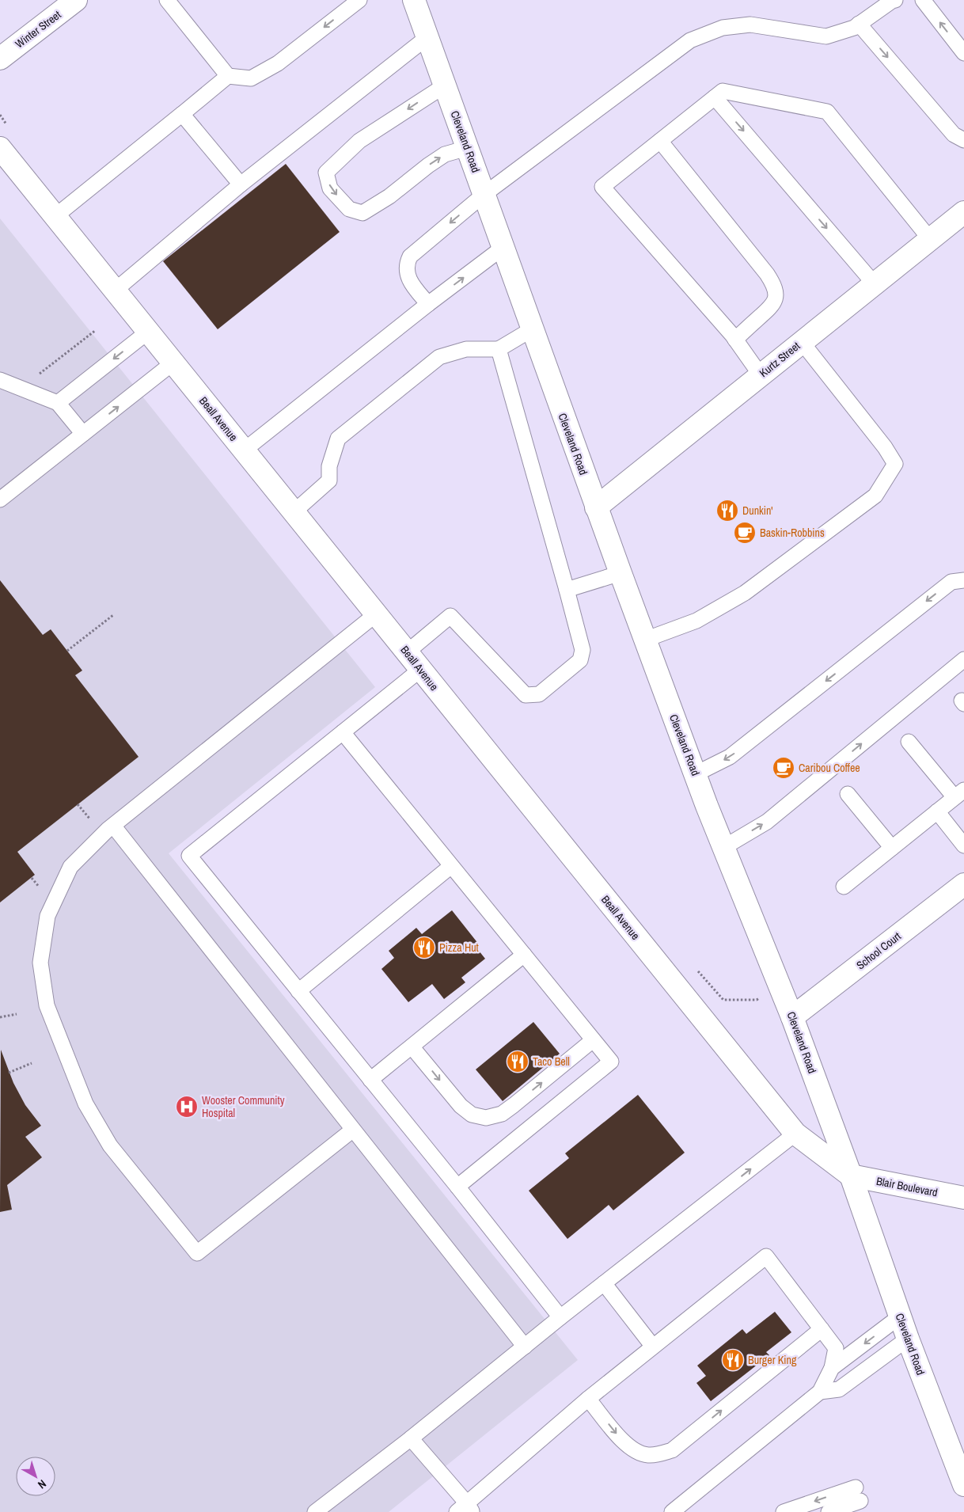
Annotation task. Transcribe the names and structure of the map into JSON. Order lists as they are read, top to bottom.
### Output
{
  "streets": {
    "street": [
      "Winter Street",
      "Cleveland Road",
      "Kurtz Street",
      "Beall Avenue",
      "School Court",
      "Blair Boulevard"
    ]
  },
  "crossings": [
    ["Cleveland Road", "Kurtz Street"],
    ["Cleveland Road", "Beall Avenue"],
    ["Cleveland Road", "School Court"],
    ["Cleveland Road", "Blair Boulevard"],
    ["Beall Avenue", "Blair Boulevard"]
  ],
  "places": {
    "restaurant": [
      "Dunkin'",
      "Pizza Hut",
      "Taco Bell",
      "Burger King"
    ],
    "cafe": ["Baskin-Robbins", "Caribou Coffee"],
    "hospital": ["Wooster Community Hospital"]
  },
  "north": "bottom right"
}
